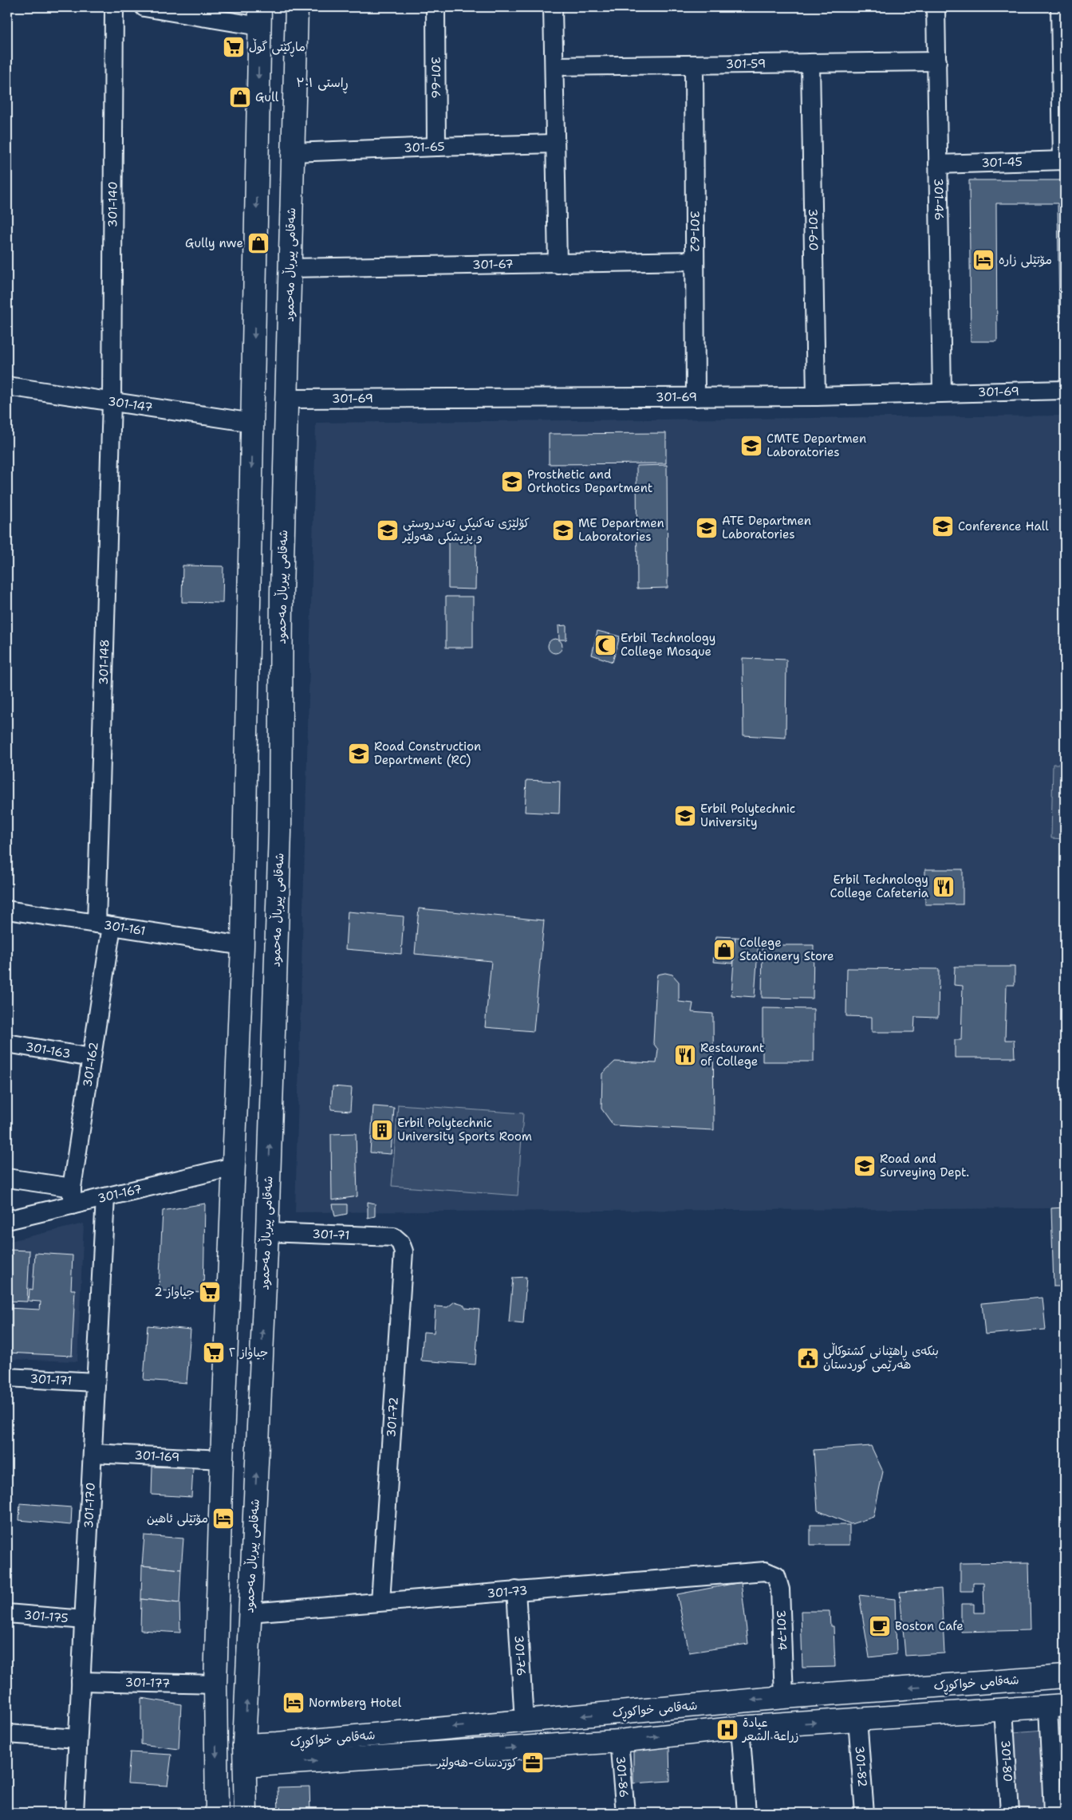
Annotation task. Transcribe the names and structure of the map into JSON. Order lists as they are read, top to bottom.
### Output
{
  "streets": {
    "main road": ["شەقامی پیرباڵ مەحمود", "شەقامی خواکوڕک"],
    "street": [
      "301-59",
      "301-66",
      "301-65",
      "301-45",
      "301-46",
      "301-140",
      "301-60",
      "301-62",
      "301-67",
      "301-69",
      "301-147",
      "301-148",
      "301-161",
      "301-163",
      "301-162",
      "301-167",
      "301-71",
      "301-171",
      "301-72",
      "301-169",
      "301-170",
      "301-73",
      "301-175",
      "301-74",
      "301-76",
      "301-177",
      "301-80",
      "301-82",
      "301-86"
    ]
  },
  "crossings": [
    ["301-59", "301-46"],
    ["301-59", "301-60"],
    ["301-59", "301-62"],
    ["301-66", "301-65"],
    ["301-65", "شەقامی پیرباڵ مەحمود"],
    ["301-45", "301-46"],
    ["301-46", "301-69"],
    ["301-140", "301-147"],
    ["301-140", "301-148"],
    ["301-60", "301-69"],
    ["301-62", "301-67"],
    ["301-62", "301-69"],
    ["شەقامی پیرباڵ مەحمود", "301-67"],
    ["شەقامی پیرباڵ مەحمود", "301-69"],
    ["شەقامی پیرباڵ مەحمود", "301-71"],
    ["شەقامی پیرباڵ مەحمود", "301-73"],
    ["شەقامی پیرباڵ مەحمود", "شەقامی خواکوڕک"],
    ["301-147", "301-148"],
    ["301-148", "301-161"],
    ["301-148", "301-162"],
    ["301-161", "301-162"],
    ["301-163", "301-162"],
    ["301-162", "301-167"],
    ["301-167", "301-170"],
    ["301-71", "301-72"],
    ["301-171", "301-170"],
    ["301-72", "301-73"],
    ["301-169", "301-170"],
    ["301-170", "301-175"],
    ["301-170", "301-177"],
    ["301-73", "301-74"],
    ["301-73", "301-76"],
    ["301-74", "شەقامی خواکوڕک"],
    ["301-76", "شەقامی خواکوڕک"],
    ["شەقامی خواکوڕک", "301-80"],
    ["شەقامی خواکوڕک", "301-82"],
    ["شەقامی خواکوڕک", "301-86"]
  ],
  "districts": ["ڕاستی ٣٠١"],
  "places": {
    "supermarket": ["ماڕکێتی گوڵ", "جیاواز 2", "جیاواز ٢"],
    "shop": ["Gull", "Gully nwe", "College Stationery Store"],
    "hotel": ["مۆتێلی زارە", "مۆتێلی ئاهین", "Normberg Hotel"],
    "school or university": [
      "CMTE Departmen Laboratories",
      "Prosthetic and Orthotics Department",
      "Conference Hall",
      "ATE Departmen Laboratories",
      "کۆلێژی تەکنیکی تەندروستی و پزیشکی هەولێر",
      "ME Departmen Laboratories",
      "Road Construction Department (RC)",
      "Erbil Polytechnic University",
      "Road and Surveying Dept."
    ],
    "mosque": ["Erbil Technology College Mosque"],
    "restaurant": ["Erbil Technology College Cafeteria", "Restaurant of College"],
    "building": ["Erbil Polytechnic University Sports Room"],
    "public building": ["بنکەی ڕاهێنانی کشتوکاڵی هەرێمی کوردستان"],
    "cafe": ["Boston Cafe"],
    "hospital": ["عيادة زراعة الشعر"],
    "office": ["کوردسات-هەولێر"]
  }
}
